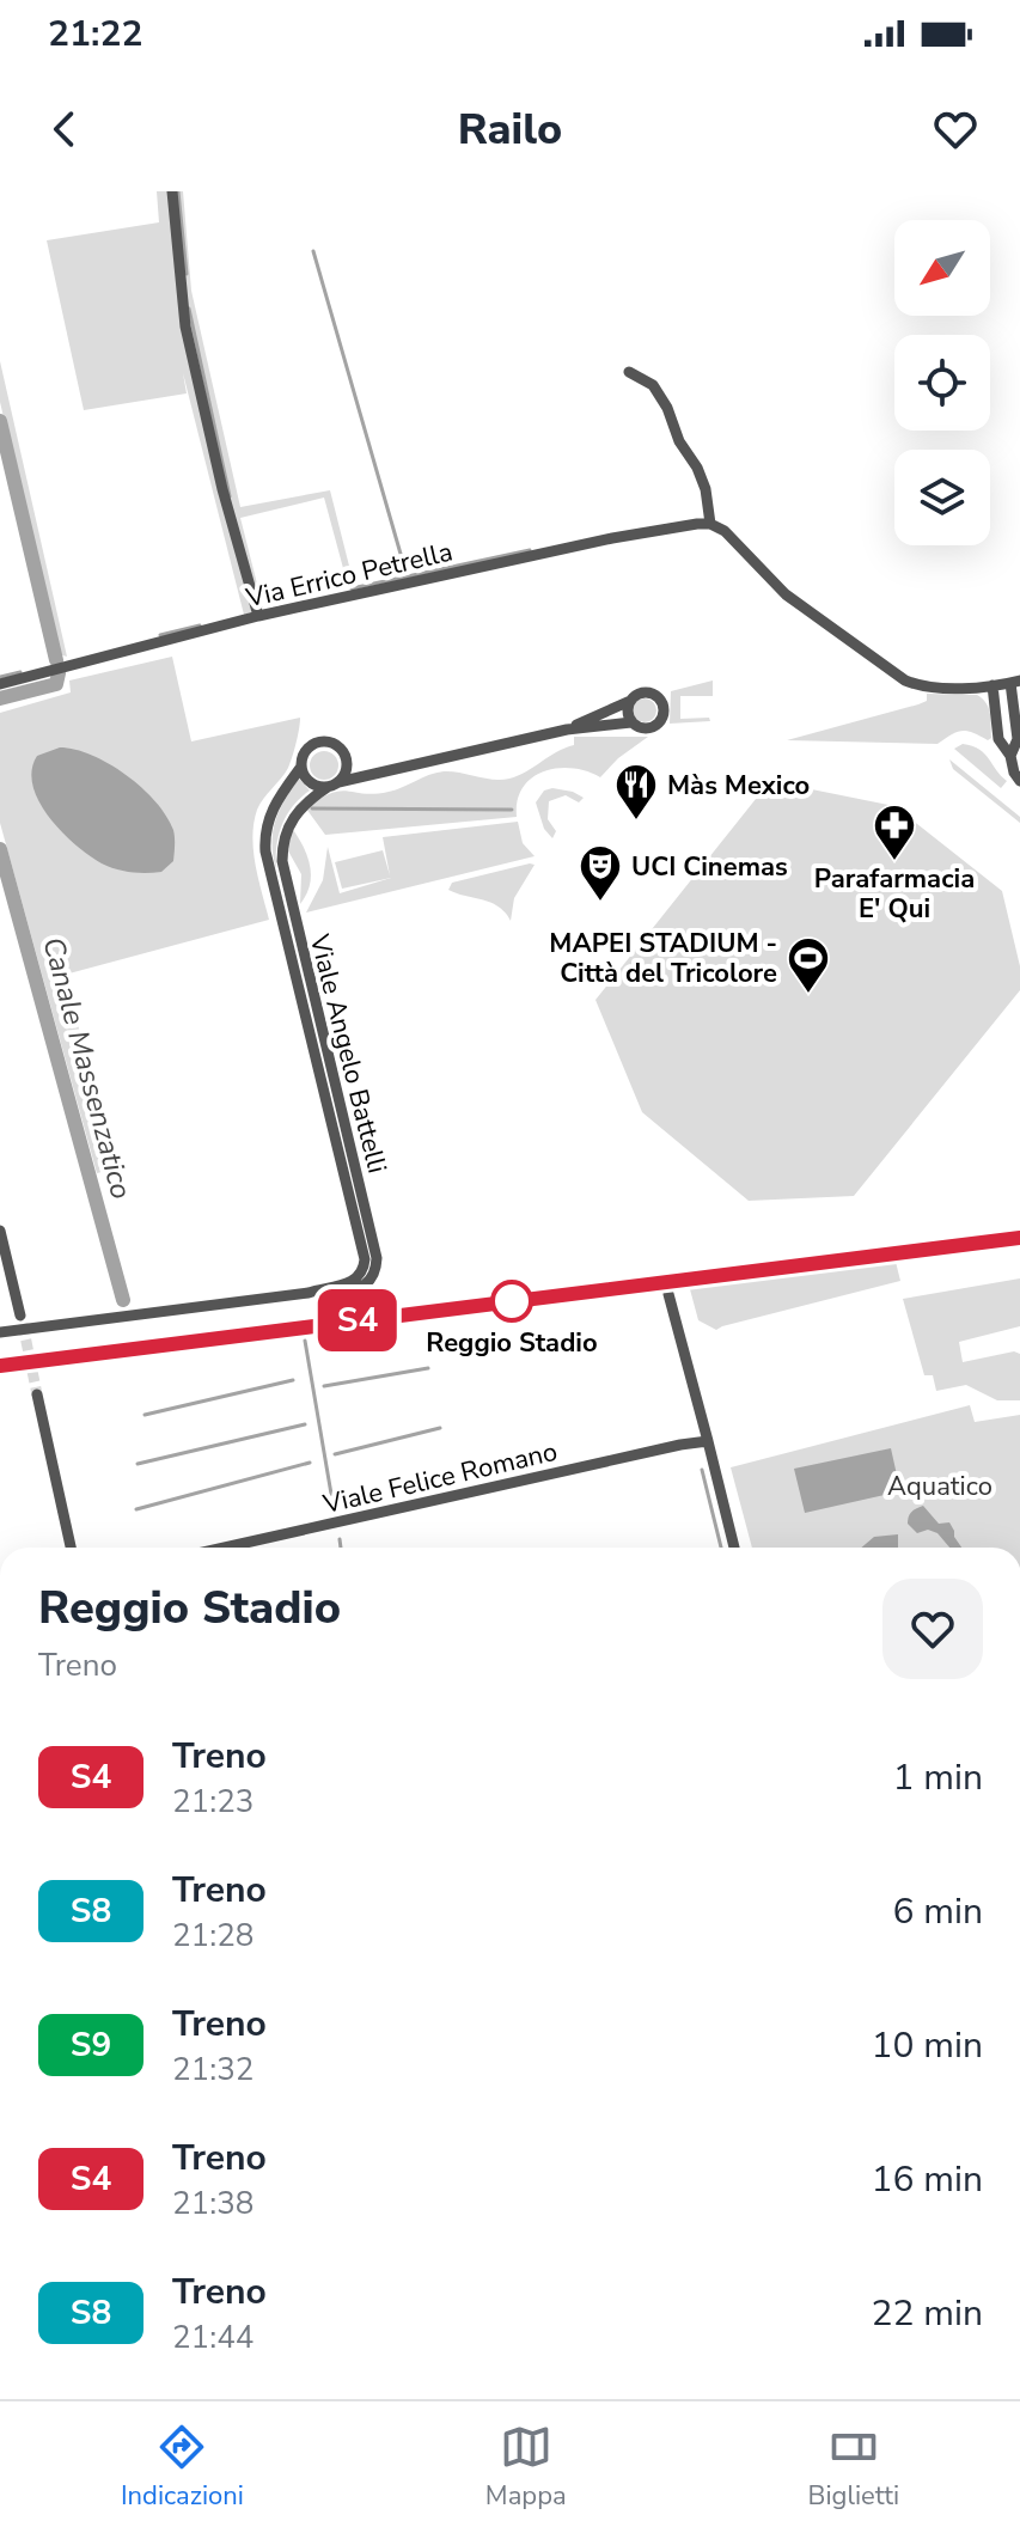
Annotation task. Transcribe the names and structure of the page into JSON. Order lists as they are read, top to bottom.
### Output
{
  "streets": {
    "street": ["Via Errico Petrella", "Viale Angelo Battelli", "Viale Felice Romano"]
  },
  "water": ["Canale Massenzatico"],
  "parks": ["Aquatico"],
  "places": {
    "restaurant": ["Màs Mexico"],
    "pharmacy": ["Parafarmacia E' Qui"],
    "theatre": ["UCI Cinemas"],
    "sports": ["MAPEI STADIUM - Città del Tricolore"],
    "other": ["Reggio Stadio"]
  },
  "north": "bottom left",
  "page": {
    "status": "21:22",
    "header": "Railo",
    "on_map": "S4",
    "heading": ["Reggio Stadio", "Treno"],
    "list": [
      {
        "mark": "S4",
        "name": "Treno",
        "note": "21:23",
        "value": "1 min"
      },
      {
        "mark": "S8",
        "name": "Treno",
        "note": "21:28",
        "value": "6 min"
      },
      {
        "mark": "S9",
        "name": "Treno",
        "note": "21:32",
        "value": "10 min"
      },
      {
        "mark": "S4",
        "name": "Treno",
        "note": "21:38",
        "value": "16 min"
      },
      {
        "mark": "S8",
        "name": "Treno",
        "note": "21:44",
        "value": "22 min"
      }
    ],
    "tabs": ["Indicazioni", "Mappa", "Biglietti"]
  }
}
